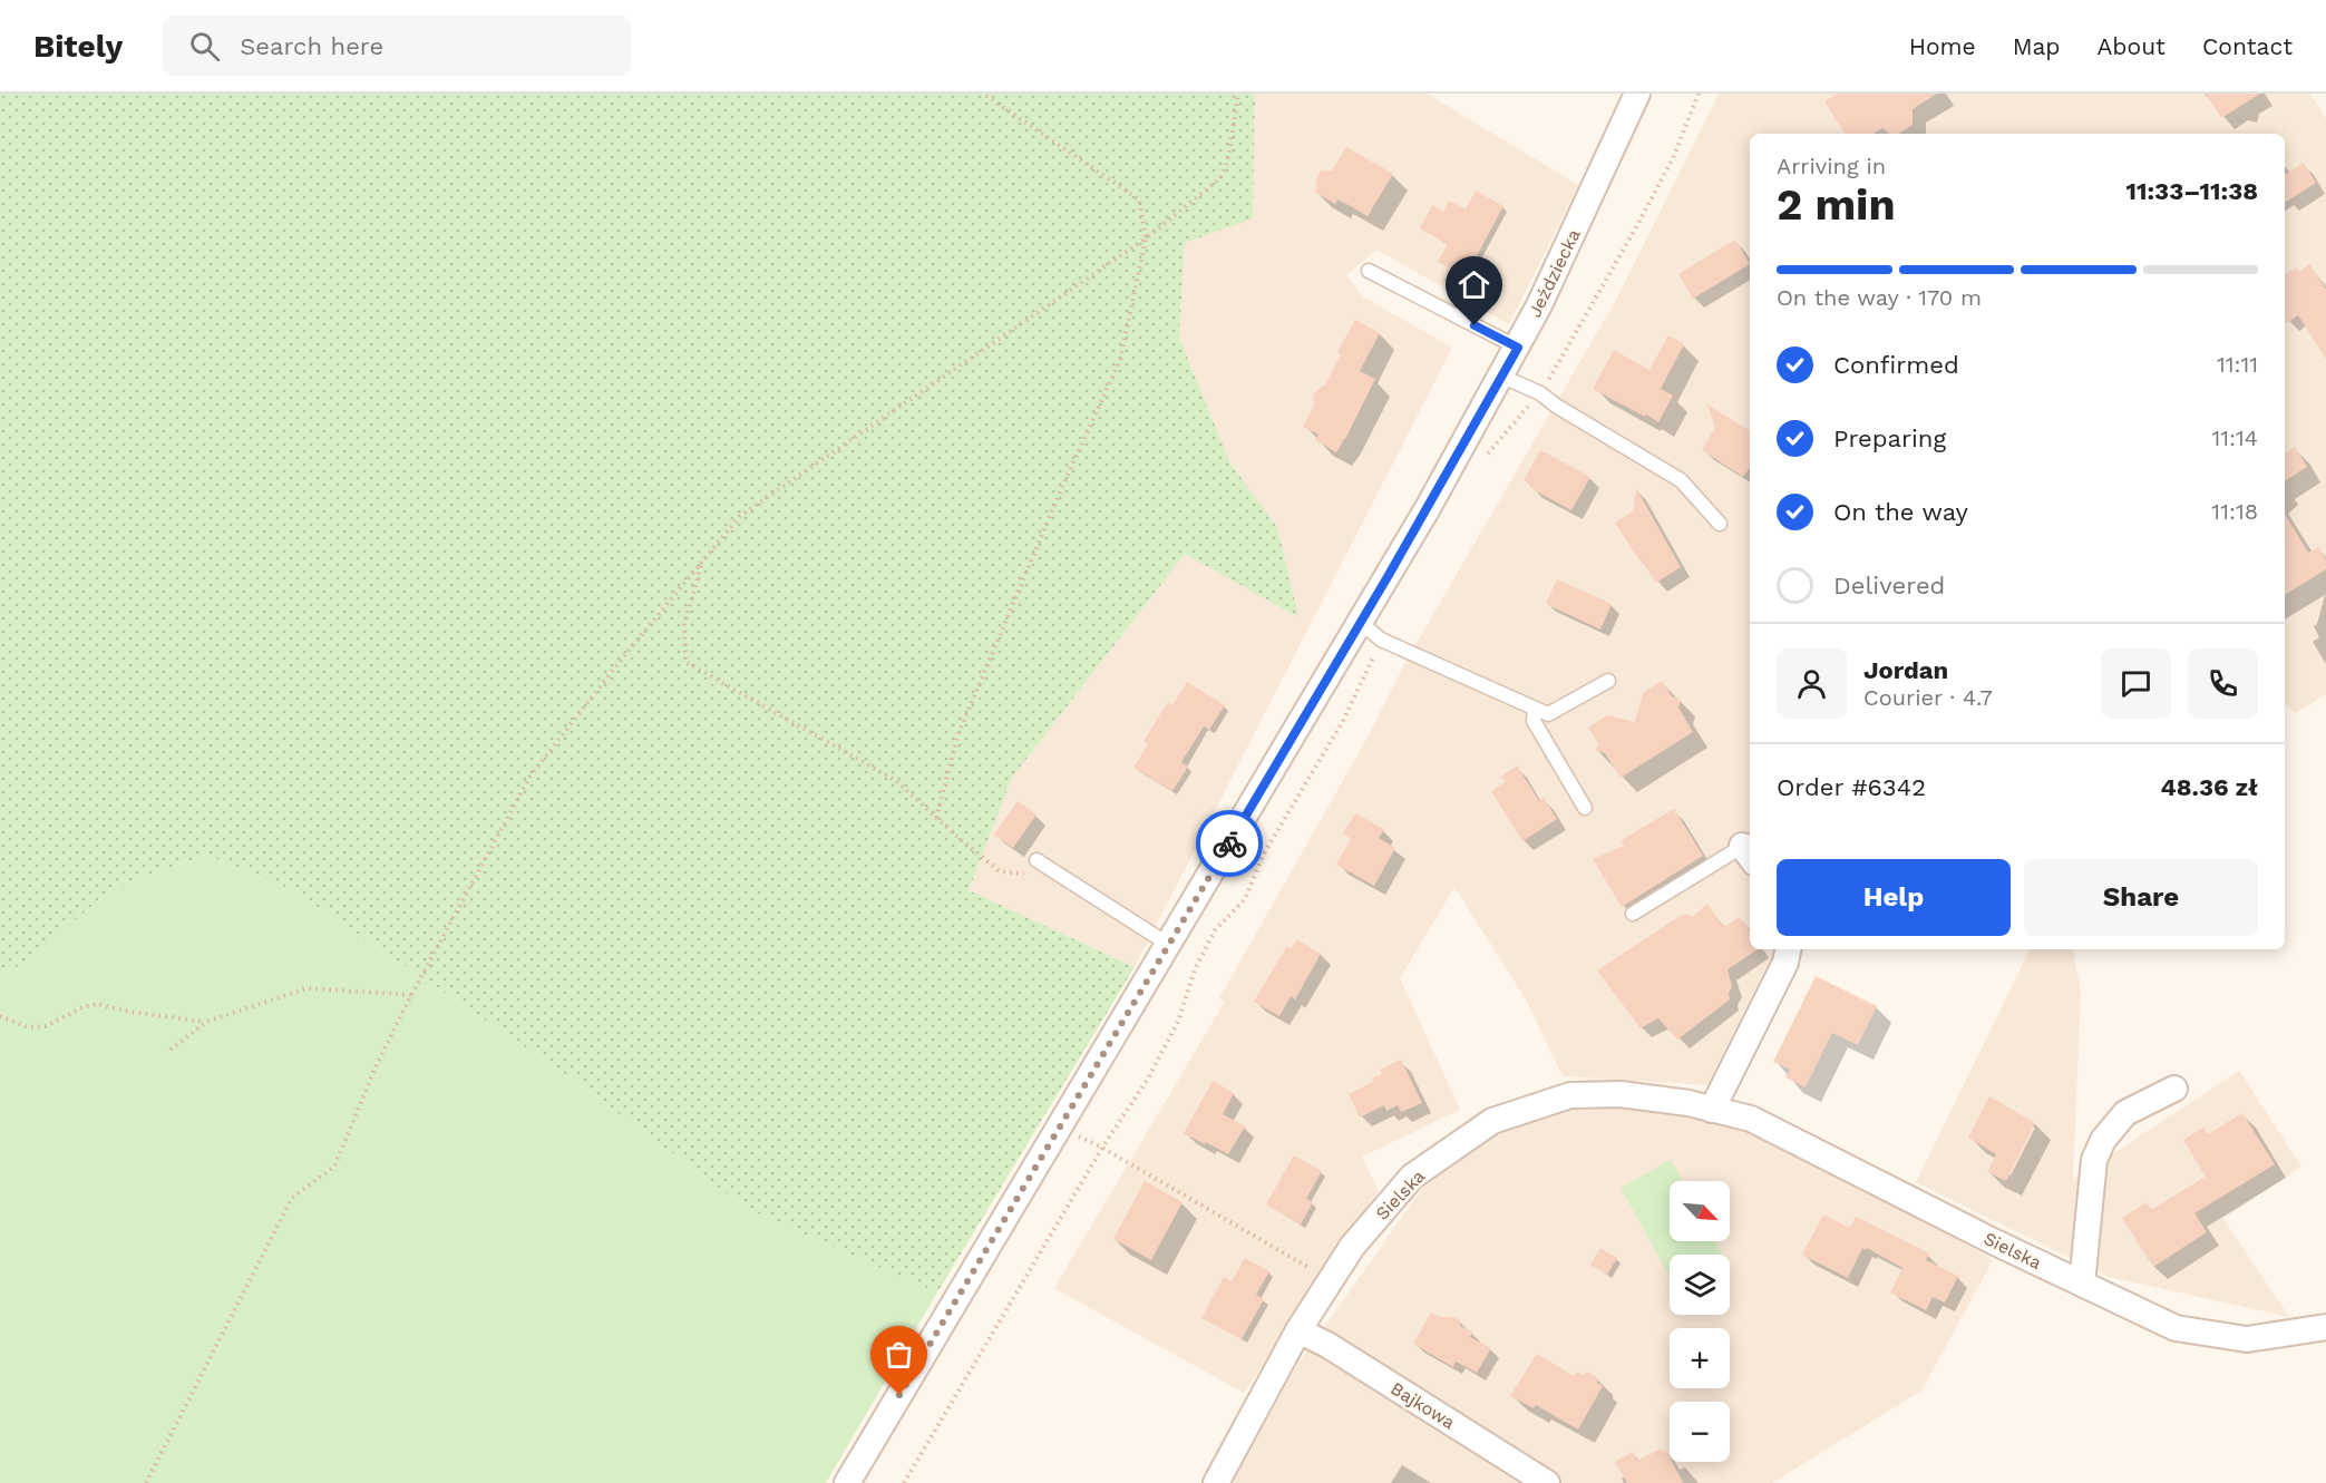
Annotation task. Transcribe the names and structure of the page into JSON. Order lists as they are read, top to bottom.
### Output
{
  "streets": {
    "street": ["Jeździecka", "Sielska", "Bajkowa"]
  },
  "crossings": [
    ["Sielska", "Bajkowa"]
  ],
  "north": "bottom right",
  "page": {
    "header": "Bitely",
    "search": "Search here",
    "nav": [
      "Home",
      "Map",
      "About",
      "Contact"
    ],
    "heading": ["2 min", "Arriving in", "11:33–11:38"],
    "panel": [
      "Jordan",
      "Courier · 4.7",
      "Order #6342",
      "48.36 zł"
    ],
    "bar": "On the way · 170 m",
    "list": [
      ["Confirmed", "11:11"],
      ["Preparing", "11:14"],
      ["On the way", "11:18"],
      "Delivered"
    ],
    "buttons": ["Help", "Share"],
    "map_buttons": ["+", "−"]
  }
}
